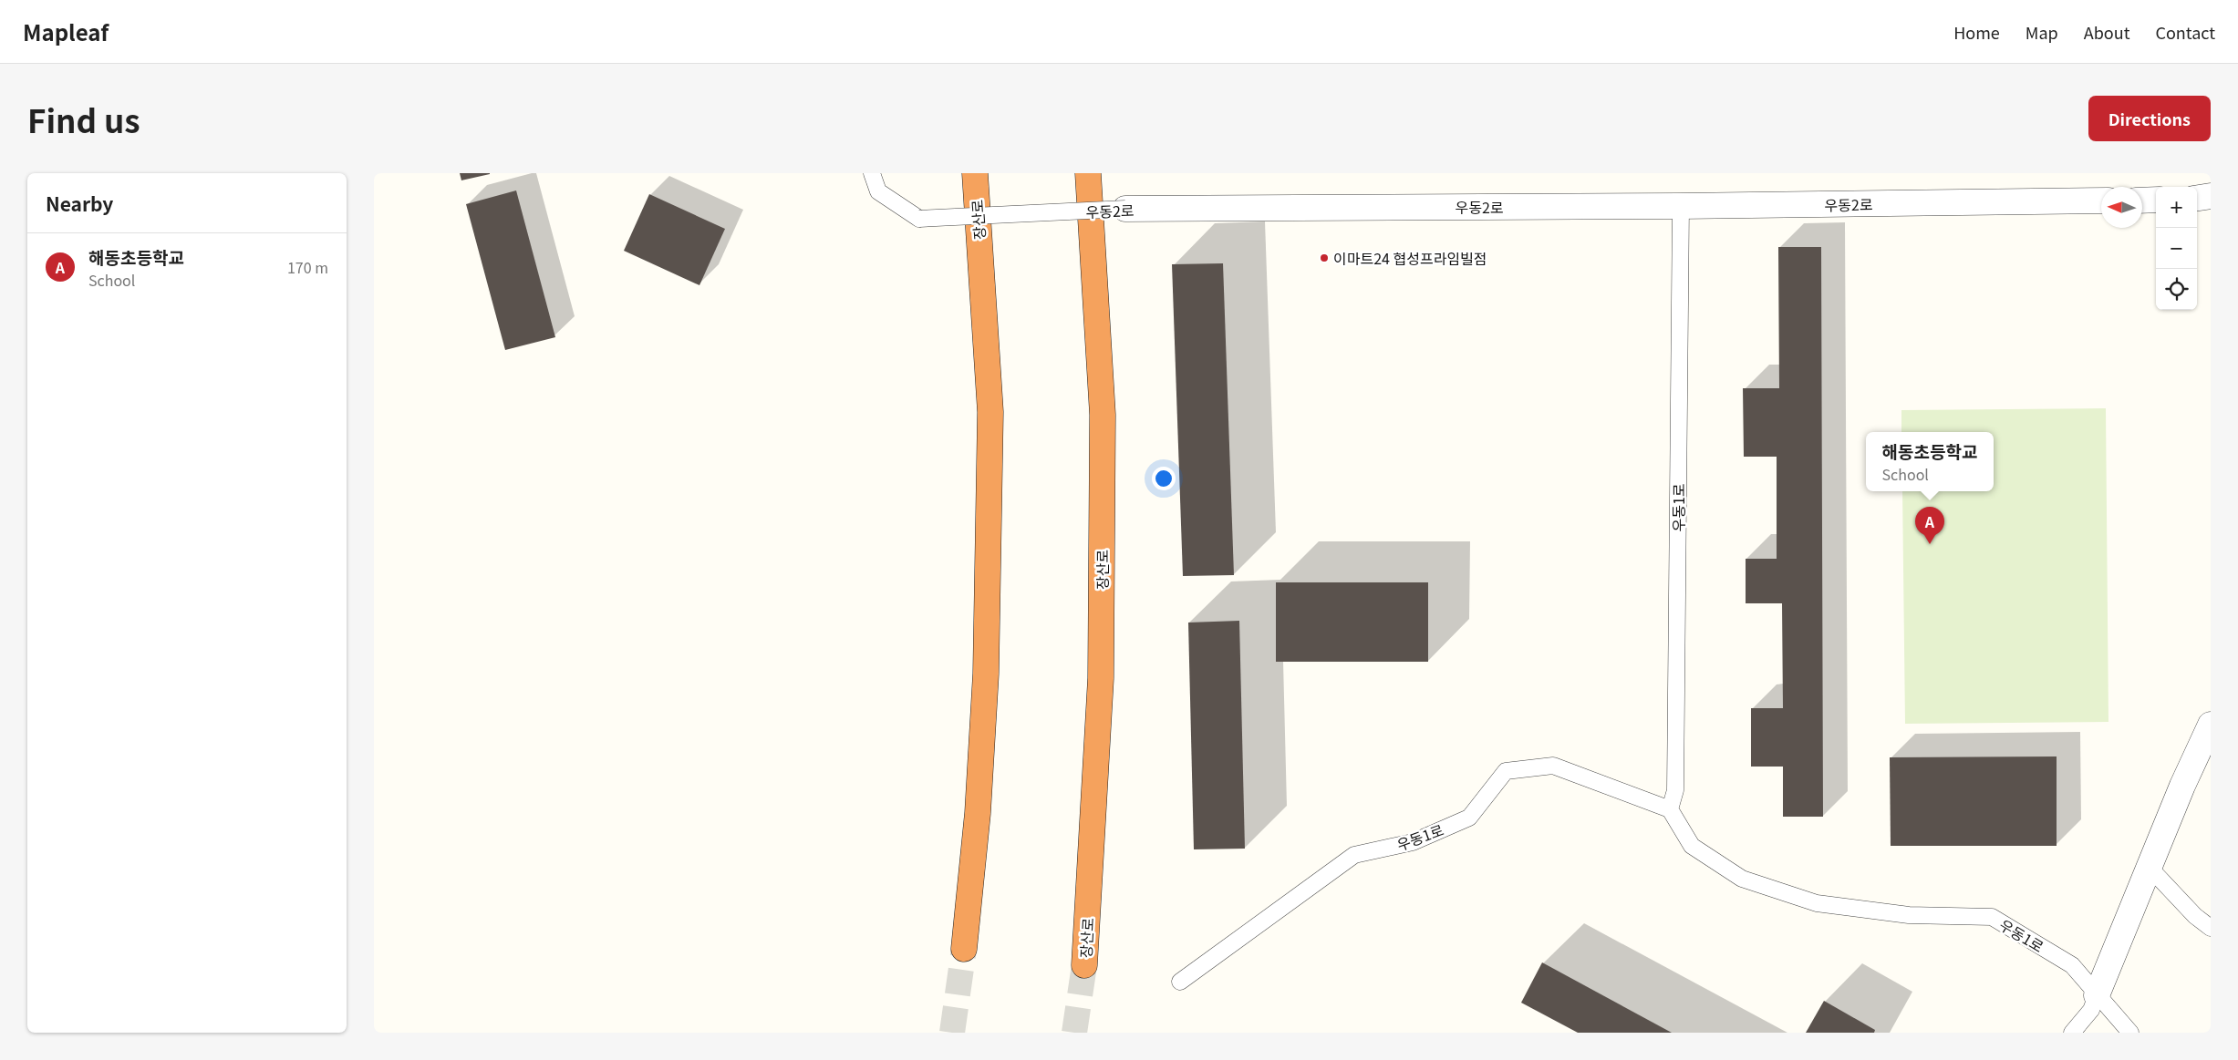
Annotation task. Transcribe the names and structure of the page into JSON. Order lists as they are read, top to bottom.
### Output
{
  "streets": {
    "highway": ["장산로"],
    "street": ["우동2로"],
    "lane": ["우동1로"]
  },
  "crossings": [
    ["우동2로", "우동1로"]
  ],
  "places": ["이마트24 협성프라임빌점"],
  "north": "left",
  "page": {
    "header": "Mapleaf",
    "nav": [
      "Home",
      "Map",
      "About",
      "Contact"
    ],
    "title": "Find us",
    "buttons": "Directions",
    "heading": "Nearby",
    "map_buttons": ["+", "−"],
    "list": [
      {
        "mark": "A",
        "name": "해동초등학교",
        "note": "School",
        "value": "170 m"
      }
    ],
    "popup": ["해동초등학교", "School"],
    "pins": "A"
  }
}
